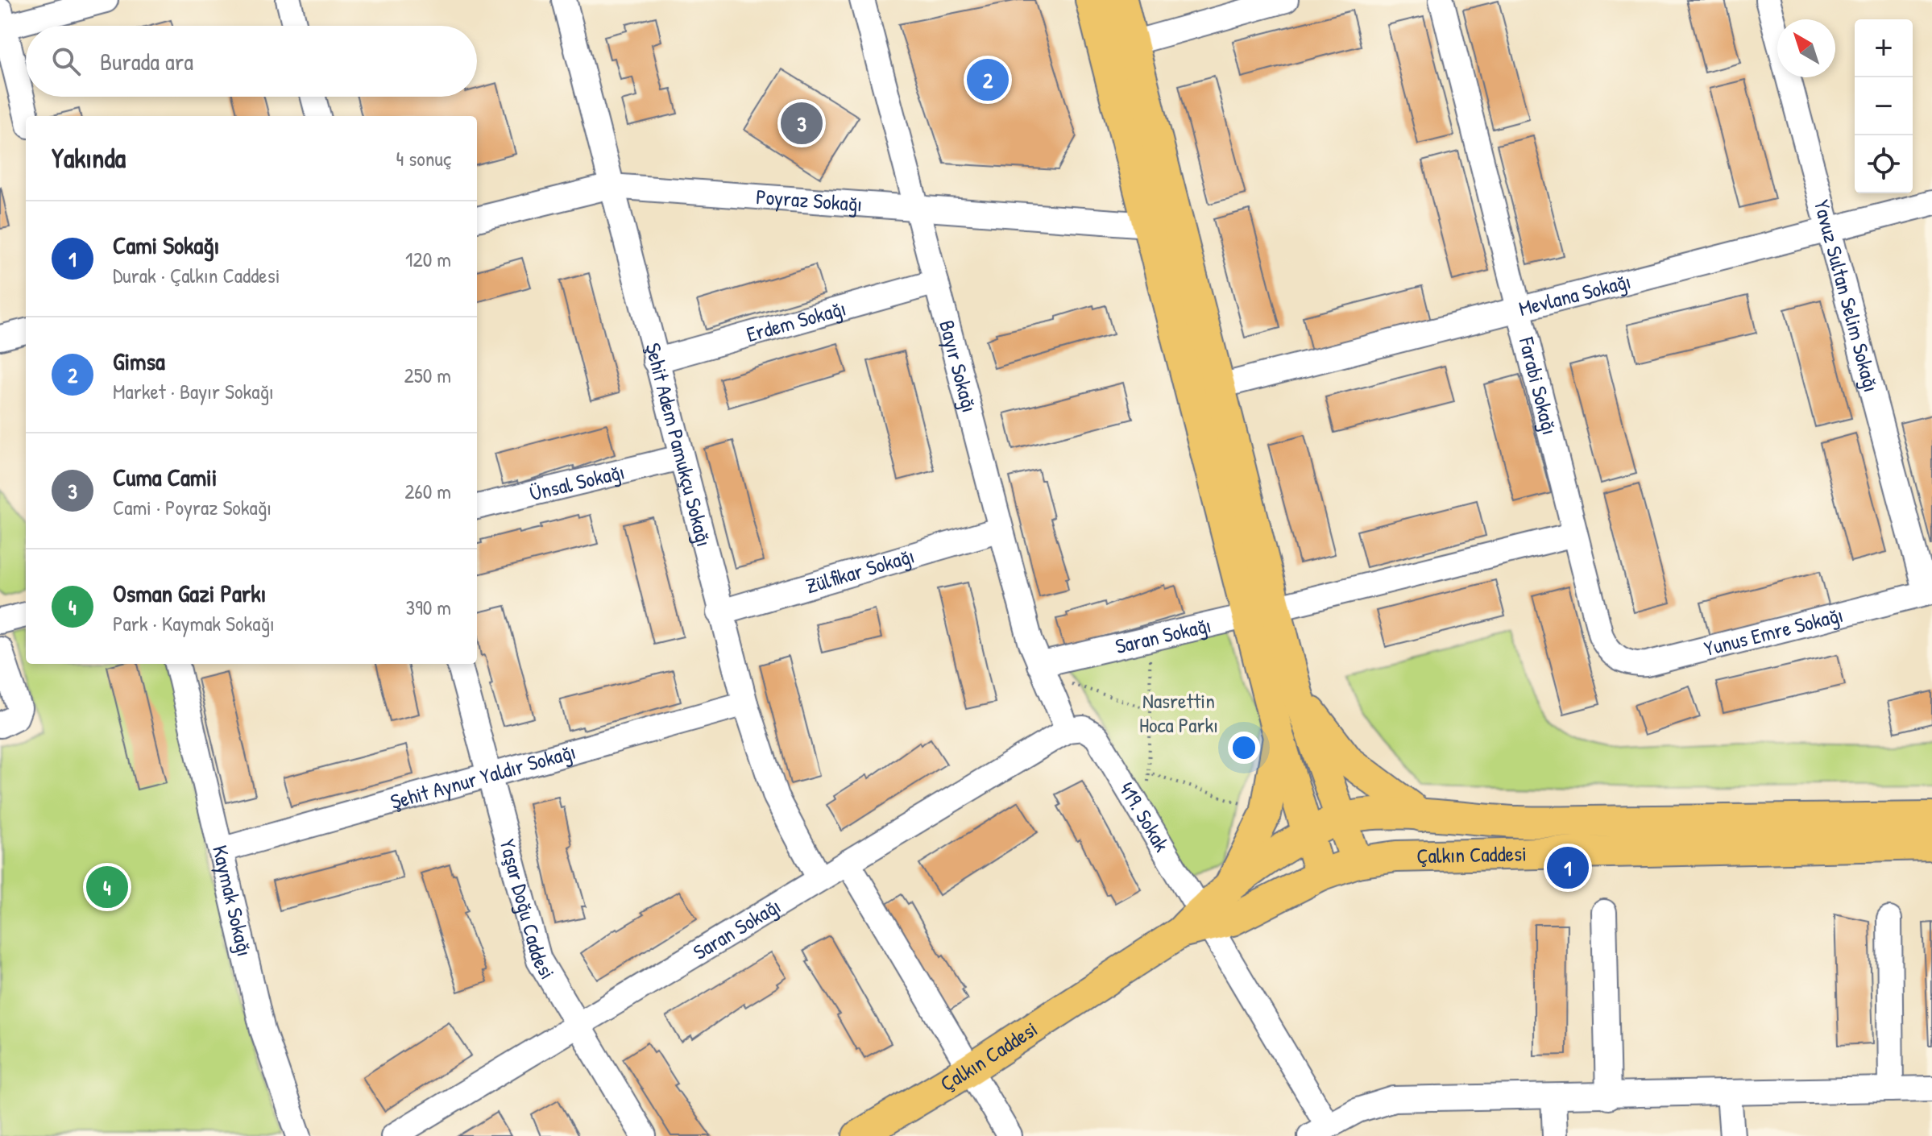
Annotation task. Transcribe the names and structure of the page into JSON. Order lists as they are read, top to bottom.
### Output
{
  "streets": {
    "main road": ["Çalkın Caddesi"],
    "street": [
      "Poyraz Sokağı",
      "Mevlana Sokağı",
      "Yavuz Sultan Selim Sokağı",
      "Erdem Sokağı",
      "Bayır Sokağı",
      "Farabi Sokağı",
      "Şehit Adem Pamukçu Sokağı",
      "Ünsal Sokağı",
      "Zülfikar Sokağı",
      "Yunus Emre Sokağı",
      "Saran Sokağı",
      "Şehit Aynur Yaldır Sokağı",
      "419. Sokak",
      "Kaymak Sokağı",
      "Yaşar Doğu Caddesi"
    ]
  },
  "crossings": [
    ["Poyraz Sokağı", "Bayır Sokağı"],
    ["Poyraz Sokağı", "Şehit Adem Pamukçu Sokağı"],
    ["Mevlana Sokağı", "Yavuz Sultan Selim Sokağı"],
    ["Mevlana Sokağı", "Farabi Sokağı"],
    ["Yavuz Sultan Selim Sokağı", "Yunus Emre Sokağı"],
    ["Erdem Sokağı", "Bayır Sokağı"],
    ["Erdem Sokağı", "Şehit Adem Pamukçu Sokağı"],
    ["Bayır Sokağı", "Zülfikar Sokağı"],
    ["Bayır Sokağı", "Saran Sokağı"],
    ["Bayır Sokağı", "419. Sokak"],
    ["Farabi Sokağı", "Yunus Emre Sokağı"],
    ["Farabi Sokağı", "Saran Sokağı"],
    ["Şehit Adem Pamukçu Sokağı", "Ünsal Sokağı"],
    ["Şehit Adem Pamukçu Sokağı", "Zülfikar Sokağı"],
    ["Şehit Adem Pamukçu Sokağı", "Saran Sokağı"],
    ["Şehit Adem Pamukçu Sokağı", "Şehit Aynur Yaldır Sokağı"],
    ["Saran Sokağı", "419. Sokak"],
    ["Saran Sokağı", "Yaşar Doğu Caddesi"],
    ["Şehit Aynur Yaldır Sokağı", "Kaymak Sokağı"],
    ["Şehit Aynur Yaldır Sokağı", "Yaşar Doğu Caddesi"],
    ["419. Sokak", "Çalkın Caddesi"]
  ],
  "parks": ["Nasrettin Hoca Parkı"],
  "north": "top left",
  "page": {
    "map_buttons": ["+", "−"],
    "search": "Burada ara",
    "pins": [
      "2",
      "3",
      "1",
      "4"
    ],
    "heading": ["Yakında", "4 sonuç"],
    "list": [
      {
        "mark": "1",
        "name": "Cami Sokağı",
        "note": "Durak · Çalkın Caddesi",
        "value": "120 m"
      },
      {
        "mark": "2",
        "name": "Gimsa",
        "note": "Market · Bayır Sokağı",
        "value": "250 m"
      },
      {
        "mark": "3",
        "name": "Cuma Camii",
        "note": "Cami · Poyraz Sokağı",
        "value": "260 m"
      },
      {
        "mark": "4",
        "name": "Osman Gazi Parkı",
        "note": "Park · Kaymak Sokağı",
        "value": "390 m"
      }
    ]
  }
}
